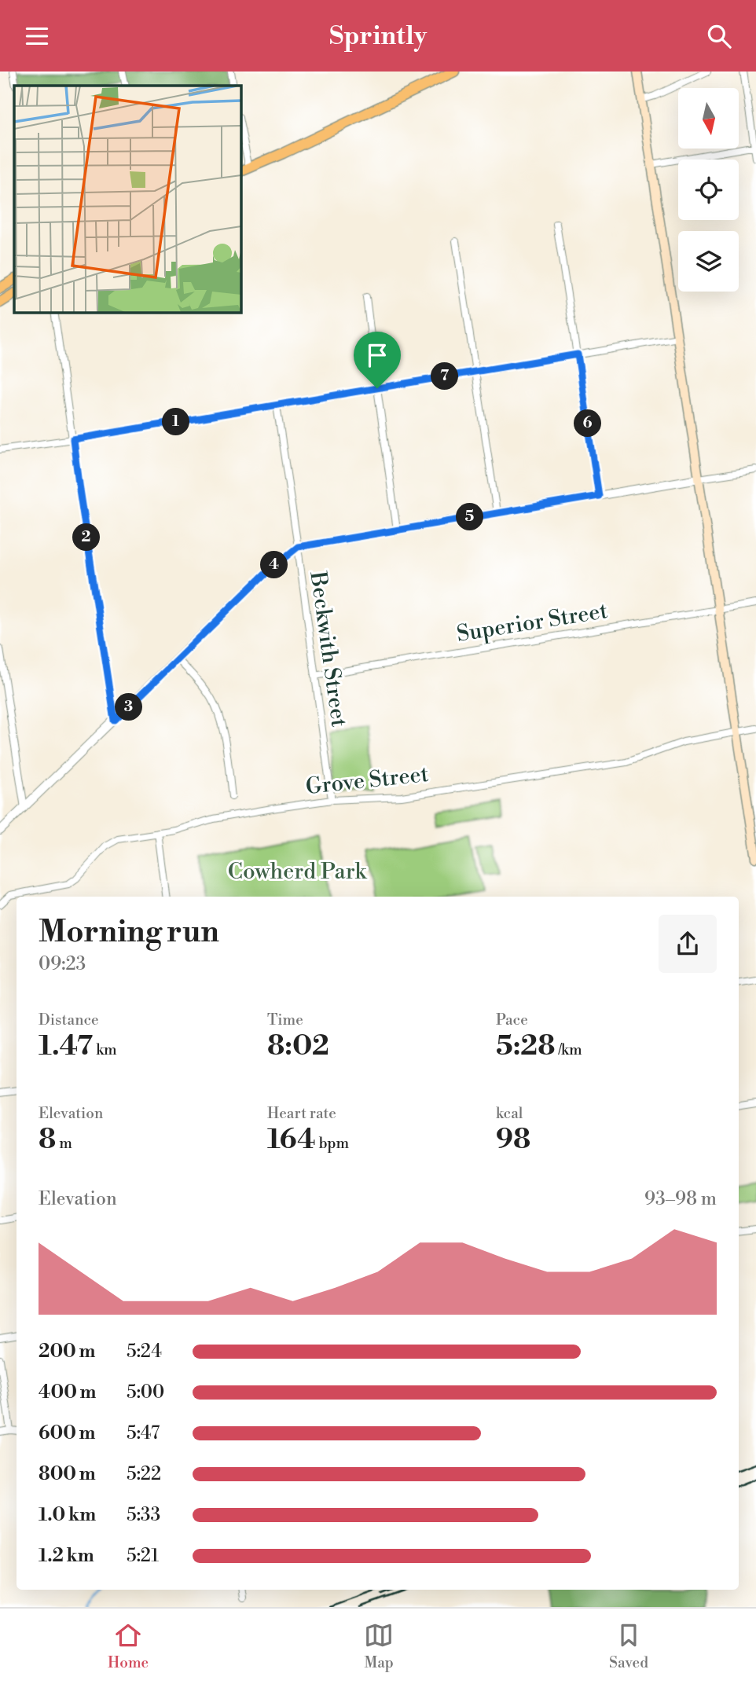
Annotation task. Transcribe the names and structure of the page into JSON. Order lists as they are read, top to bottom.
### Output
{
  "streets": {
    "street": ["Superior Street", "Beckwith Street", "Grove Street"]
  },
  "crossings": [
    ["Superior Street", "Beckwith Street"],
    ["Beckwith Street", "Grove Street"]
  ],
  "parks": ["Cowherd Park"],
  "north": "bottom",
  "page": {
    "header": "Sprintly",
    "pins": [
      "7",
      "1",
      "6",
      "5",
      "2",
      "4",
      "3"
    ],
    "heading": ["Morning run", "09:23"],
    "stats": [
      ["Distance", "1.47 km"],
      ["Time", "8:02"],
      ["Pace", "5:28 /km"],
      ["Elevation", "8 m"],
      ["Heart rate", "164 bpm"],
      ["kcal", "98"]
    ],
    "chart": ["Elevation", "93–98 m"],
    "list": [
      {
        "name": "200 m",
        "note": "5:24"
      },
      {
        "name": "400 m",
        "note": "5:00"
      },
      {
        "name": "600 m",
        "note": "5:47"
      },
      {
        "name": "800 m",
        "note": "5:22"
      },
      {
        "name": "1.0 km",
        "note": "5:33"
      },
      {
        "name": "1.2 km",
        "note": "5:21"
      }
    ],
    "tabs": ["Home", "Map", "Saved"]
  }
}
